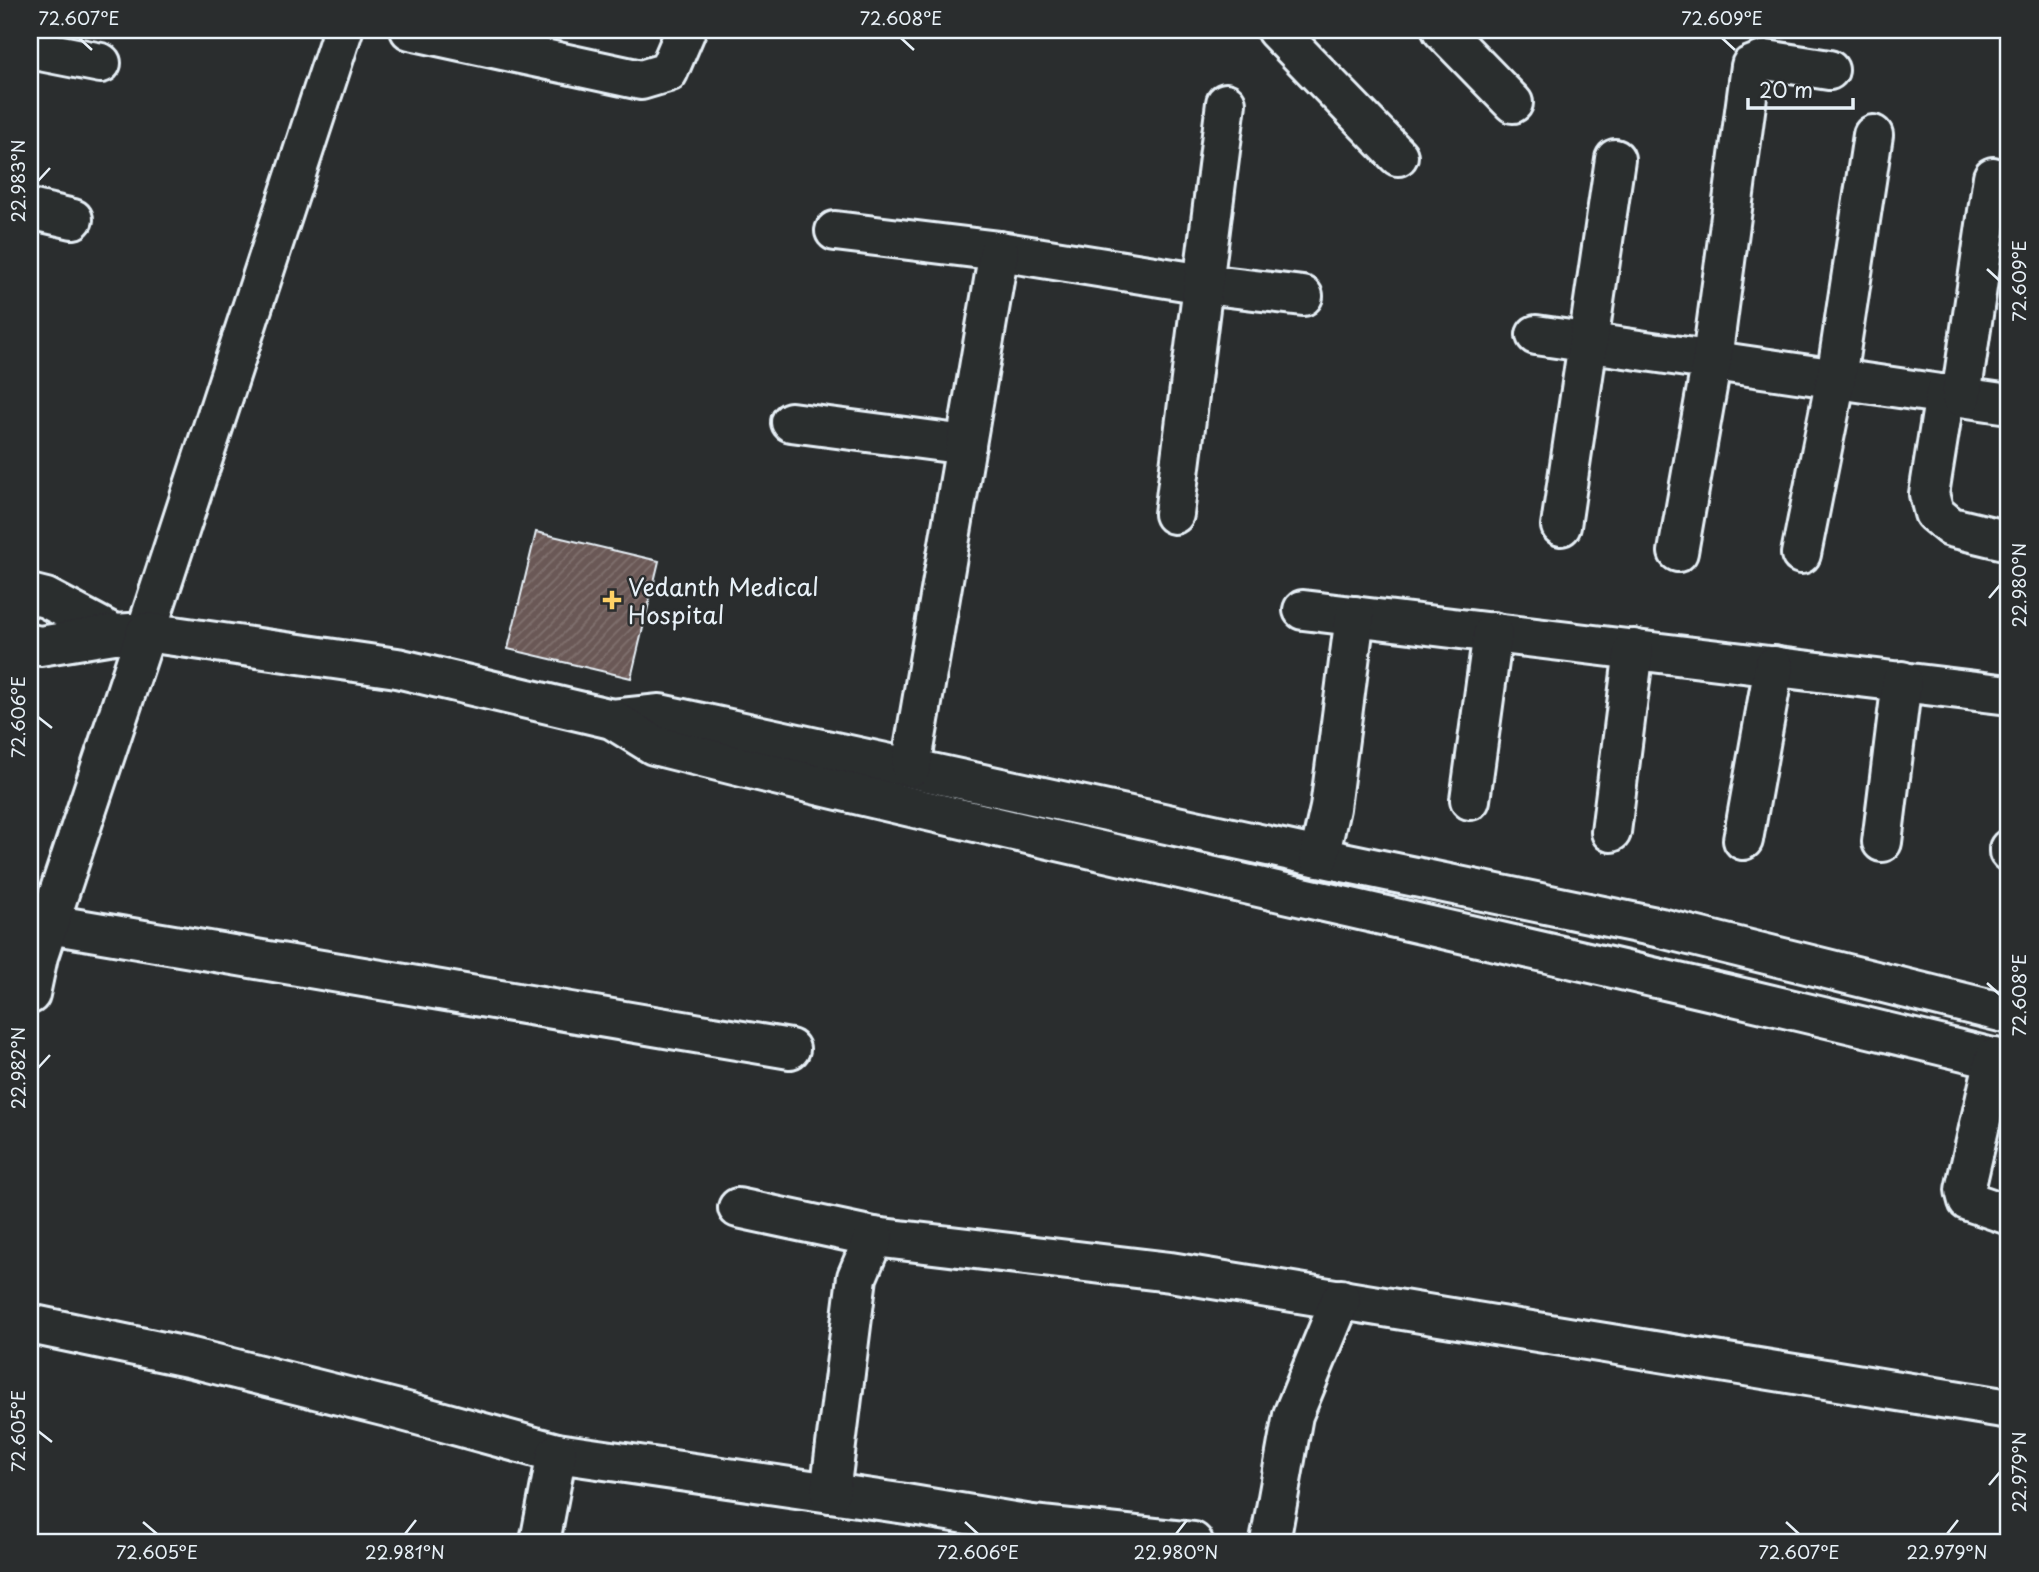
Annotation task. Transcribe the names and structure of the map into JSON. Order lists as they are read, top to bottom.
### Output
{
  "places": {
    "health": ["Vedanth Medical Hospital"]
  },
  "scale_bar": "20 m",
  "coordinates": [
    "72.607°E",
    "72.608°E",
    "72.609°E",
    "22.983°N",
    "22.980°N",
    "72.606°E",
    "22.982°N",
    "72.605°E",
    "22.979°N",
    "22.981°N"
  ]
}
